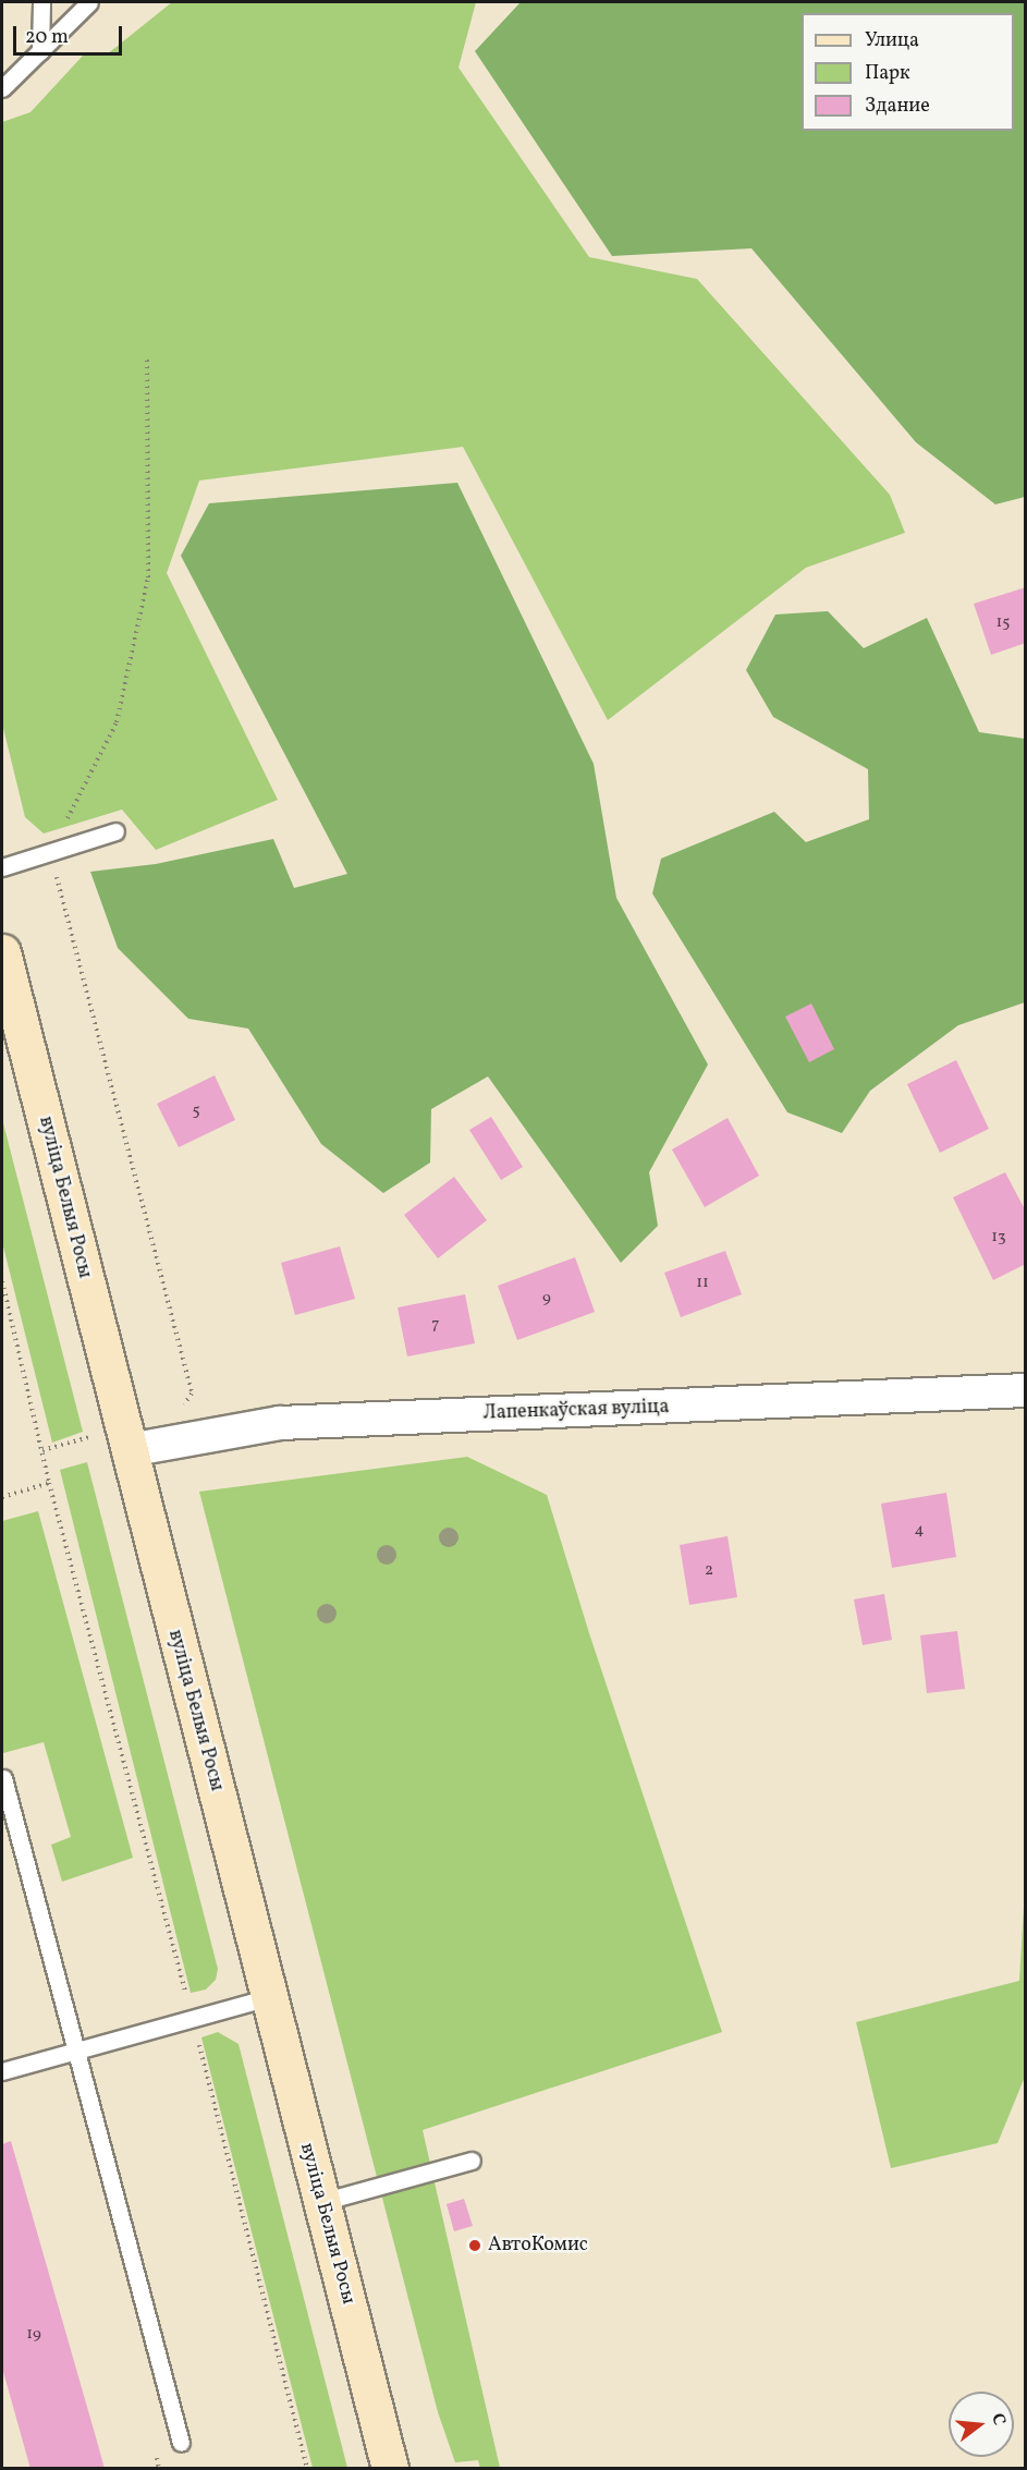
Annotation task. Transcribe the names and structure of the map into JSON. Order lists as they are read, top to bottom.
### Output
{
  "streets": {
    "main road": ["вуліца Белыя Росы"],
    "street": ["Лапенкаўская вуліца"]
  },
  "crossings": [
    ["вуліца Белыя Росы", "Лапенкаўская вуліца"]
  ],
  "places": ["АвтоКомис"],
  "house_numbers": [
    "15",
    "5",
    "13",
    "11",
    "9",
    "7",
    "4",
    "2",
    "19"
  ],
  "legend": ["Улица", "Парк", "Здание"],
  "scale_bar": "20 m",
  "north": "right"
}
